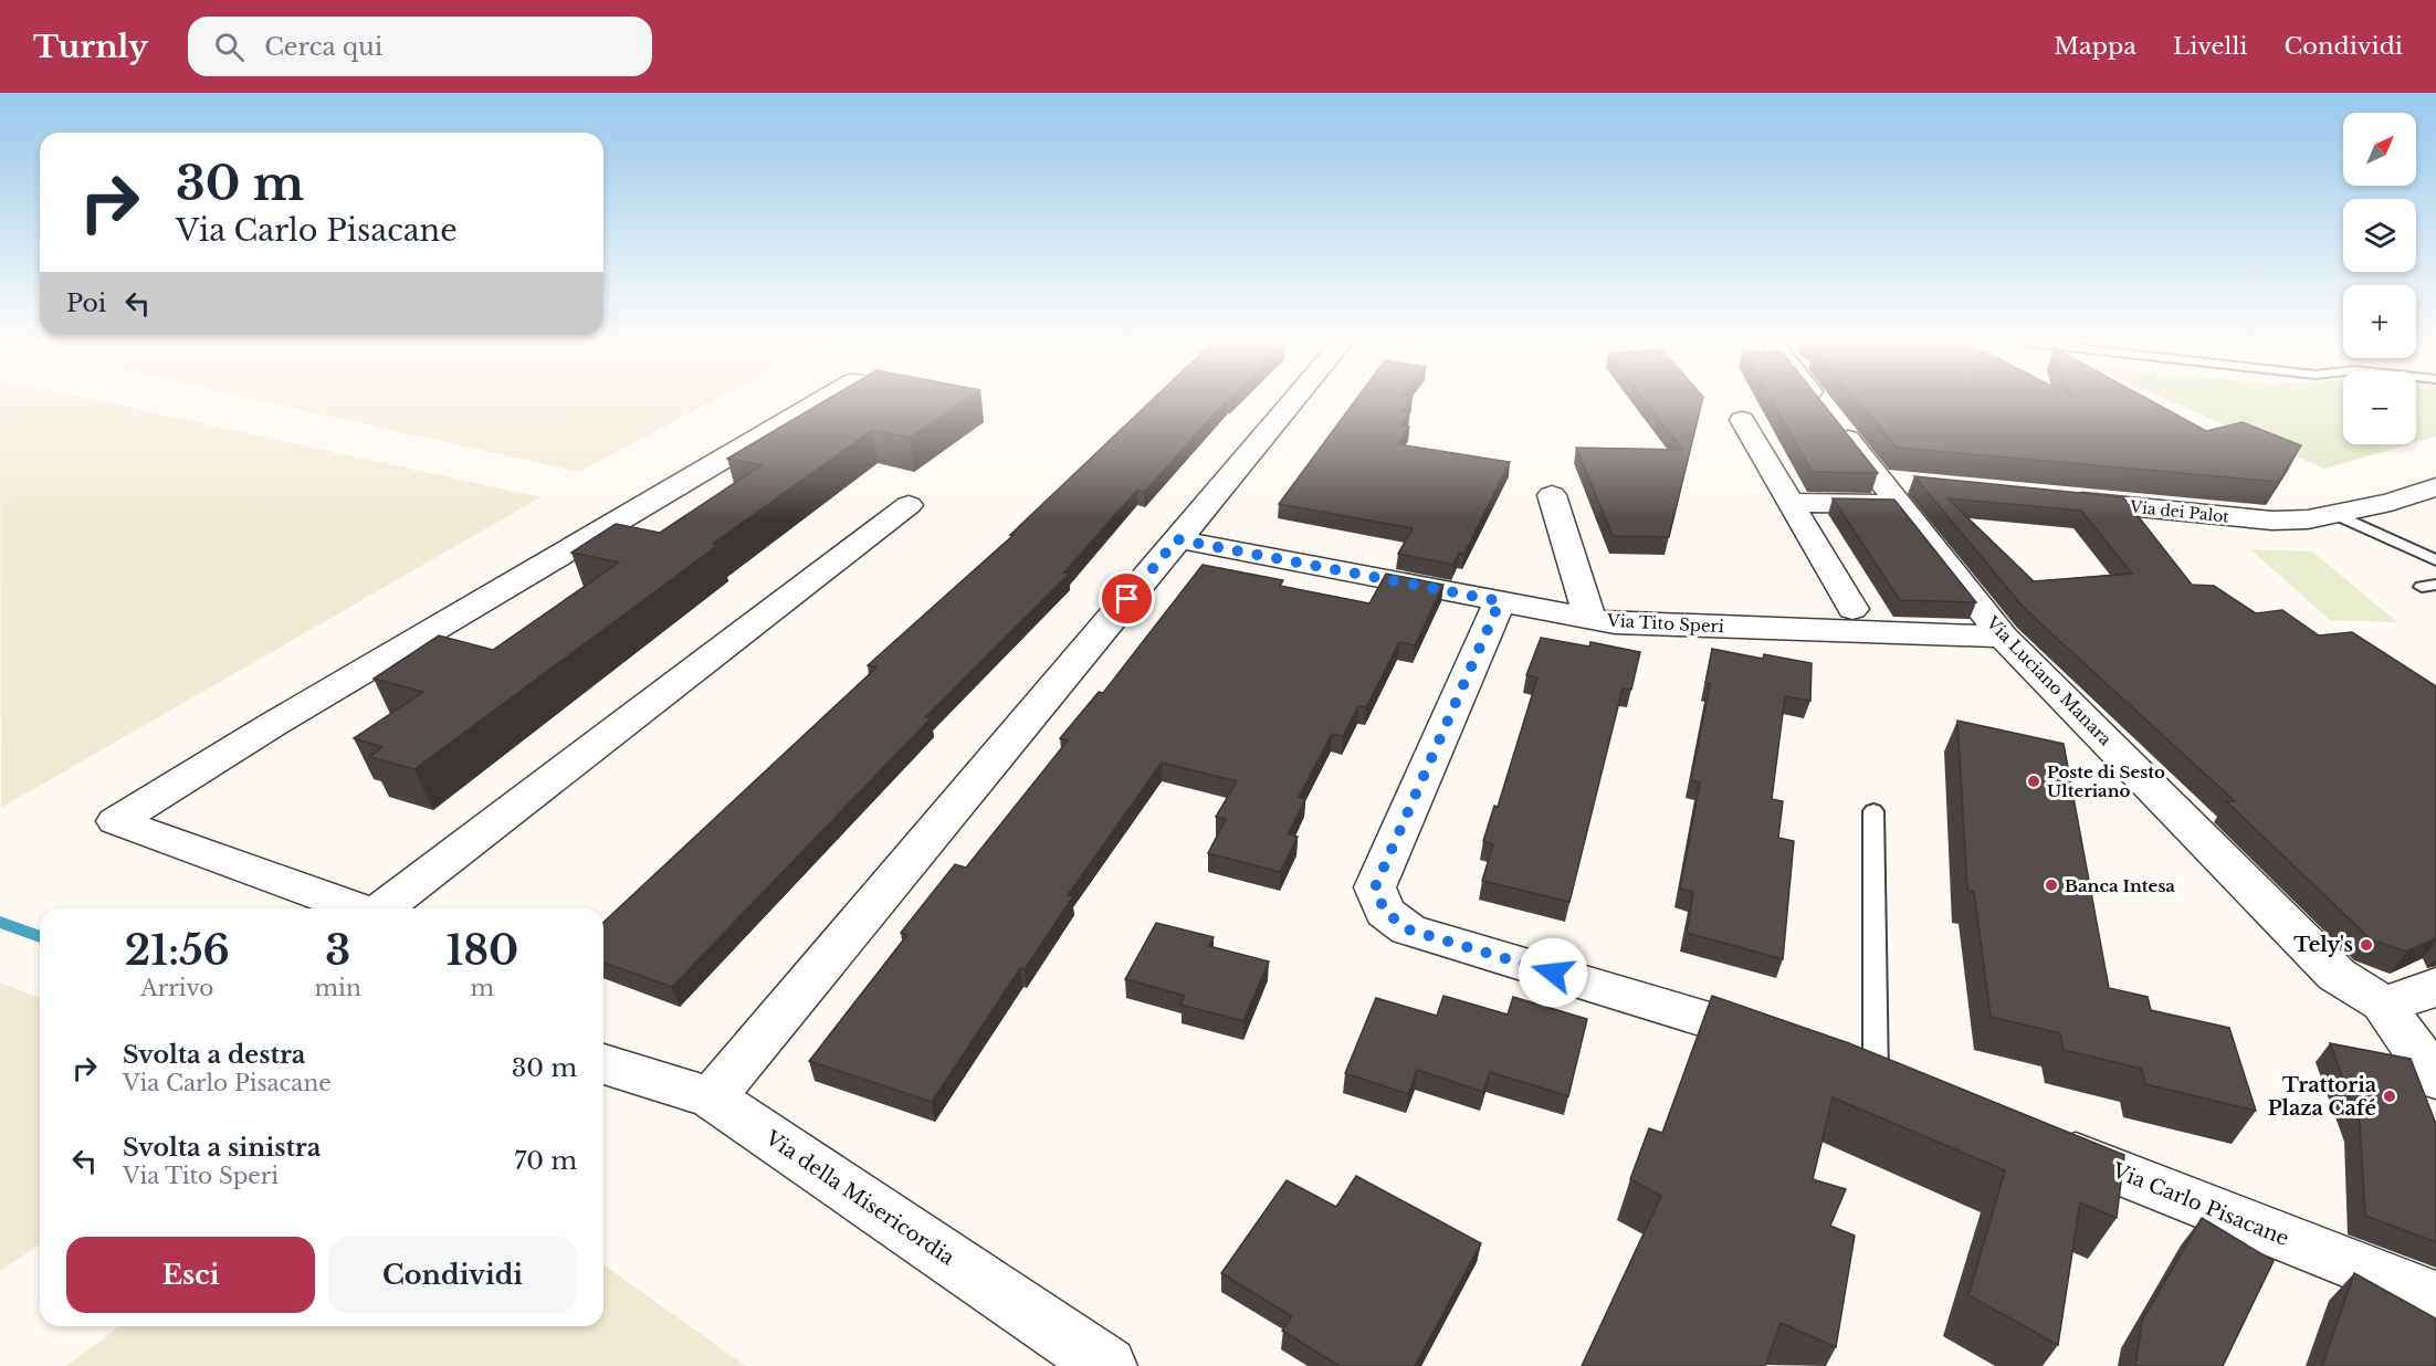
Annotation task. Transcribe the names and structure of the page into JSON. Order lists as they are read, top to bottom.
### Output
{
  "streets": {
    "street": [
      "Via dei Palot",
      "Via Tito Speri",
      "Via Luciano Manara",
      "Via della Misericordia",
      "Via Carlo Pisacane"
    ]
  },
  "crossings": [
    ["Via Tito Speri", "Via Luciano Manara"]
  ],
  "places": [
    "Poste di Sesto Ulteriano",
    "Banca Intesa",
    "Tely's",
    "Trattoria Plaza Café"
  ],
  "north": "top right",
  "page": {
    "header": "Turnly",
    "search": "Cerca qui",
    "nav": ["Mappa", "Livelli", "Condividi"],
    "map_buttons": ["+", "−"],
    "turn": ["30 m", "Via Carlo Pisacane"],
    "then": "Poi",
    "eta": [
      "21:56",
      "Arrivo",
      "3",
      "min",
      "180",
      "m"
    ],
    "list": [
      {
        "name": "Svolta a destra",
        "note": "Via Carlo Pisacane",
        "value": "30 m"
      },
      {
        "name": "Svolta a sinistra",
        "note": "Via Tito Speri",
        "value": "70 m"
      }
    ],
    "buttons": ["Esci", "Condividi"]
  }
}
